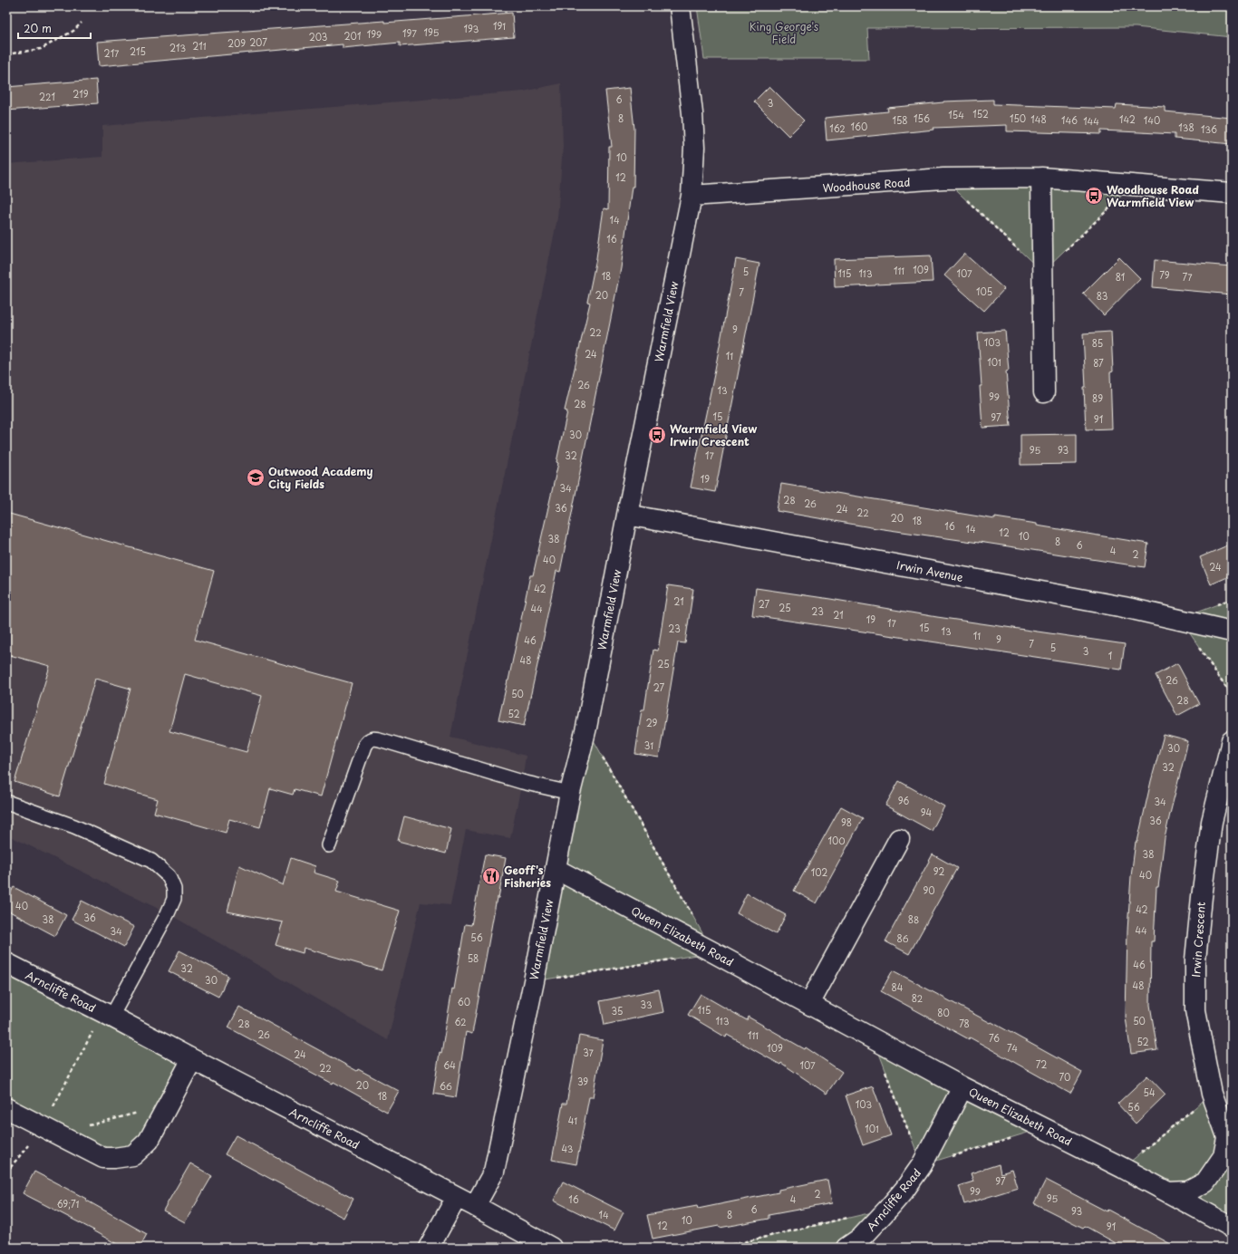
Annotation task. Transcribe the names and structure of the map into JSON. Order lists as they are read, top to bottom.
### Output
{
  "streets": {
    "street": [
      "Woodhouse Road",
      "Warmfield View",
      "Irwin Avenue",
      "Queen Elizabeth Road",
      "Irwin Crescent",
      "Arncliffe Road"
    ]
  },
  "crossings": [
    ["Woodhouse Road", "Warmfield View"],
    ["Warmfield View", "Irwin Avenue"],
    ["Warmfield View", "Queen Elizabeth Road"],
    ["Warmfield View", "Arncliffe Road"],
    ["Queen Elizabeth Road", "Irwin Crescent"],
    ["Queen Elizabeth Road", "Arncliffe Road"]
  ],
  "parks": ["King George's Field"],
  "places": {
    "bus stop": ["Woodhouse Road Warmfield View", "Warmfield View Irwin Crescent"],
    "school or university": ["Outwood Academy City Fields"],
    "restaurant": ["Geoff's Fisheries"]
  },
  "house_numbers": [
    "191",
    "193",
    "195",
    "197",
    "199",
    "201",
    "203",
    "207",
    "209",
    "211",
    "213",
    "215",
    "217",
    "219",
    "221",
    "6",
    "3",
    "152",
    "154",
    "8",
    "156",
    "150",
    "148",
    "142",
    "158",
    "146",
    "140",
    "144",
    "160",
    "138",
    "162",
    "136",
    "10",
    "12",
    "14",
    "16",
    "109",
    "111",
    "5",
    "115",
    "113",
    "107",
    "79",
    "18",
    "81",
    "77",
    "105",
    "7",
    "20",
    "83",
    "9",
    "22",
    "103",
    "85",
    "24",
    "11",
    "101",
    "87",
    "26",
    "13",
    "99",
    "89",
    "28",
    "15",
    "97",
    "91",
    "30",
    "95",
    "93",
    "32",
    "17",
    "19",
    "34",
    "28",
    "26",
    "36",
    "24",
    "22",
    "20",
    "18",
    "16",
    "14",
    "12",
    "10",
    "38",
    "8",
    "6",
    "4",
    "2",
    "40",
    "24",
    "42",
    "21",
    "27",
    "25",
    "44",
    "23",
    "21",
    "19",
    "17",
    "15",
    "23",
    "13",
    "11",
    "9",
    "46",
    "7",
    "5",
    "3",
    "1",
    "48",
    "25",
    "26",
    "27",
    "50",
    "28",
    "52",
    "29",
    "31",
    "30",
    "32",
    "96",
    "34",
    "94",
    "36",
    "98",
    "100",
    "38",
    "92",
    "102",
    "40",
    "90",
    "40",
    "42",
    "36",
    "38",
    "88",
    "44",
    "34",
    "56",
    "86",
    "58",
    "46",
    "32",
    "30",
    "48",
    "84",
    "82",
    "60",
    "33",
    "115",
    "35",
    "80",
    "113",
    "50",
    "62",
    "28",
    "78",
    "26",
    "111",
    "76",
    "52",
    "109",
    "74",
    "37",
    "24",
    "72",
    "64",
    "107",
    "22",
    "70",
    "39",
    "20",
    "66",
    "54",
    "18",
    "103",
    "56",
    "41",
    "101",
    "43",
    "97",
    "99",
    "2",
    "95",
    "16",
    "4",
    "69;71",
    "6",
    "93",
    "14",
    "8",
    "10",
    "12",
    "91"
  ],
  "scale_bar": "20 m"
}
